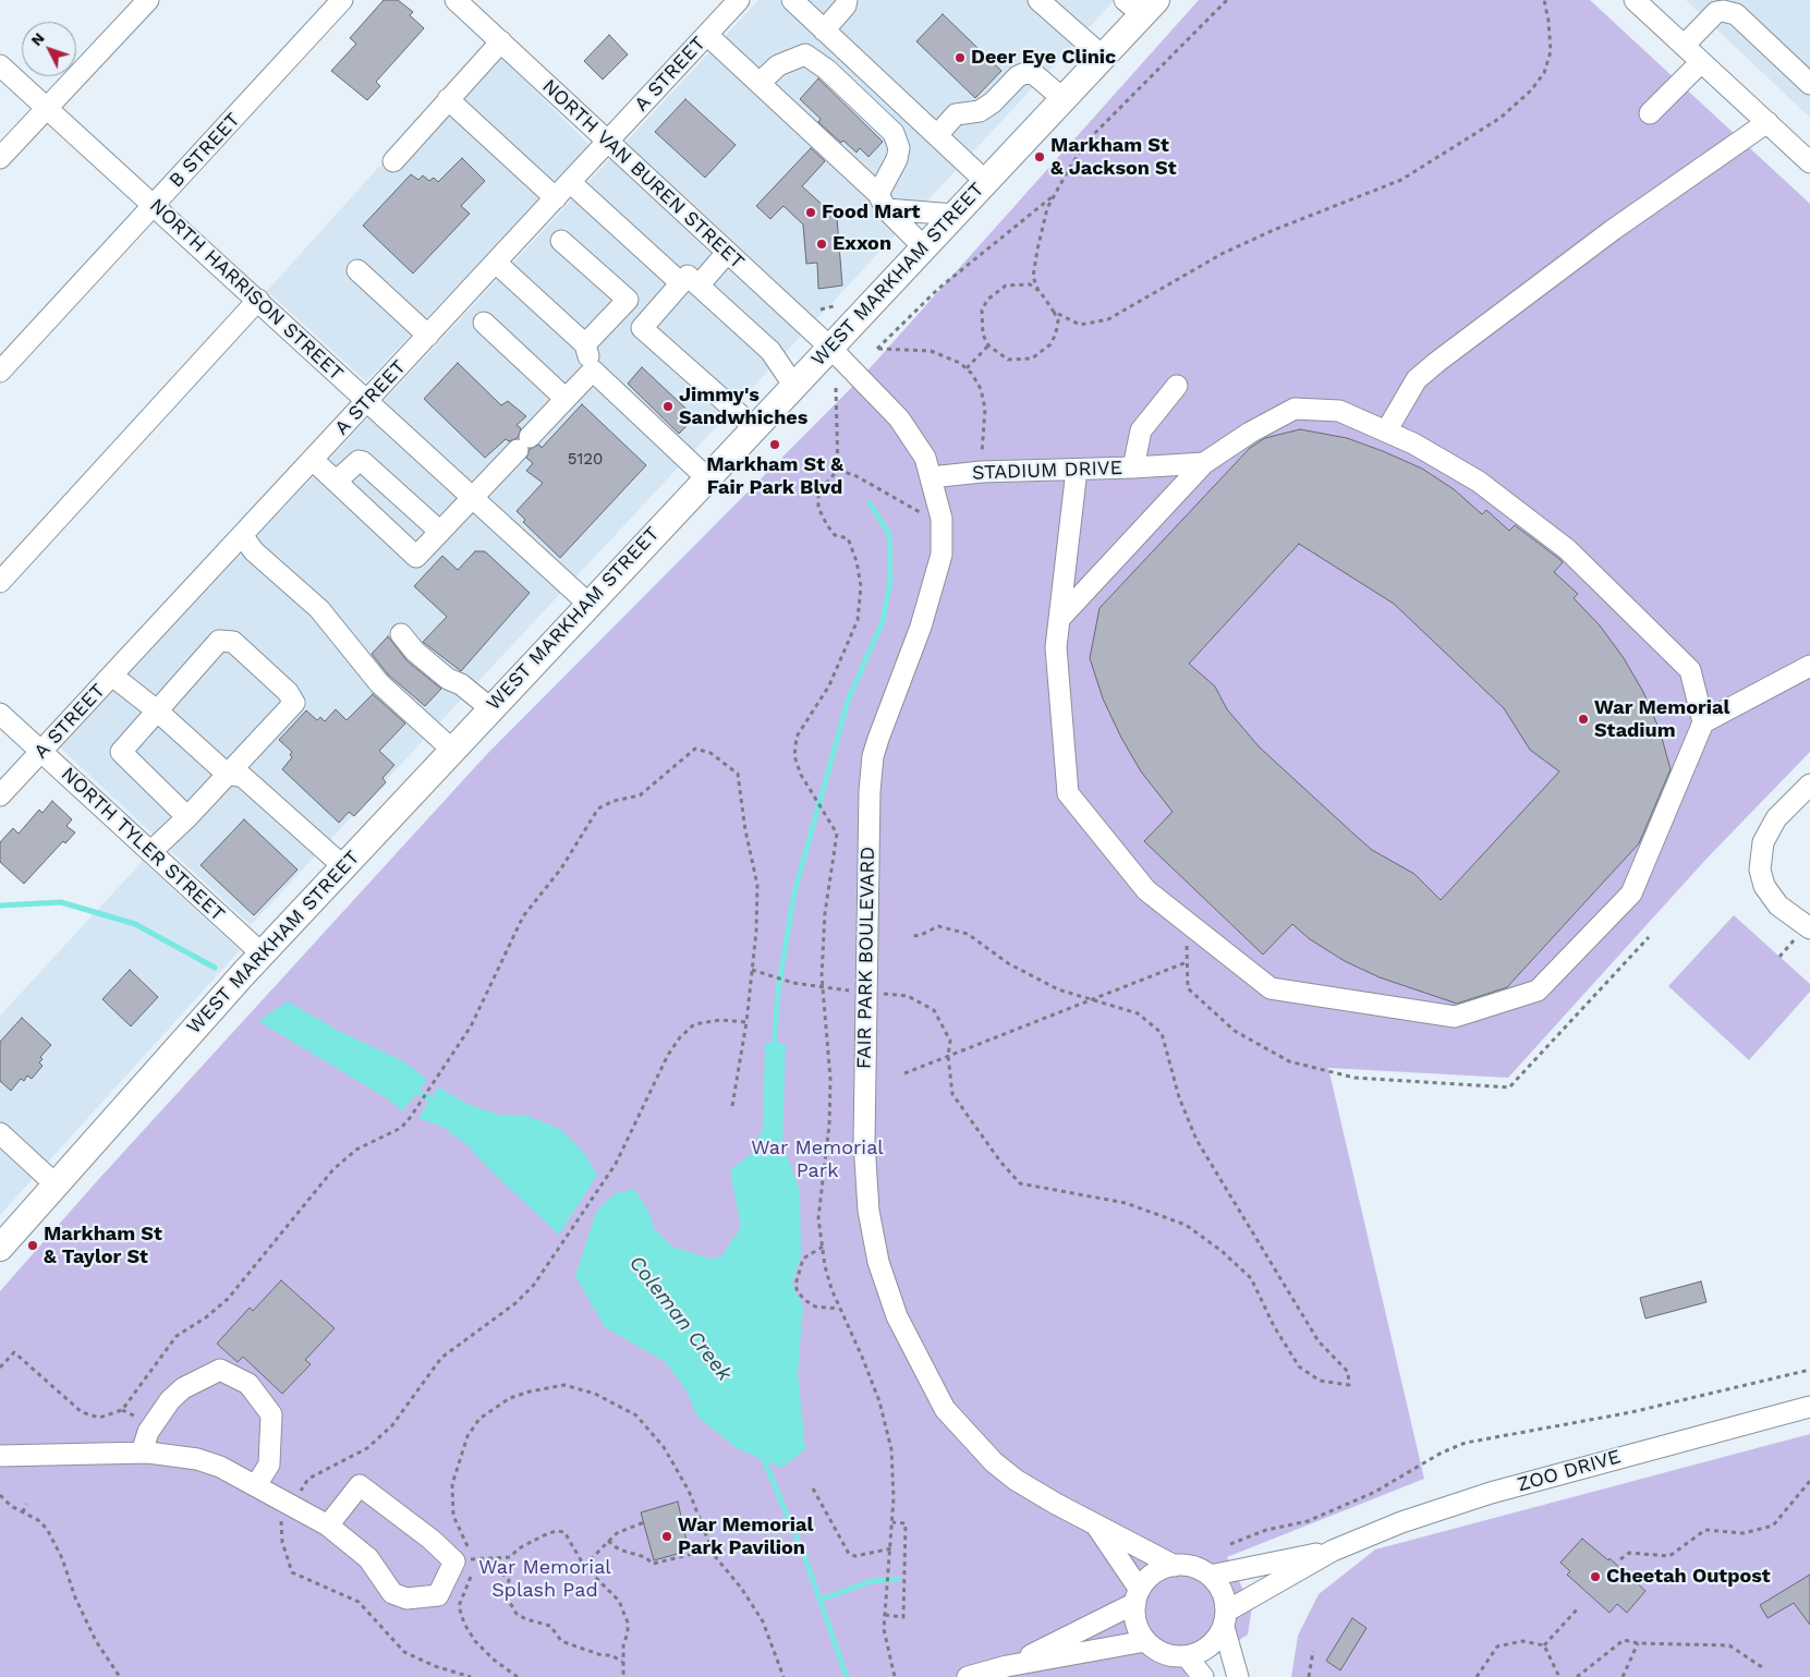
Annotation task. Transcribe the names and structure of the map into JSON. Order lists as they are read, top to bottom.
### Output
{
  "streets": {
    "main road": ["WEST MARKHAM STREET"],
    "street": [
      "A STREET",
      "B STREET",
      "NORTH VAN BUREN STREET",
      "NORTH HARRISON STREET",
      "STADIUM DRIVE",
      "NORTH TYLER STREET",
      "FAIR PARK BOULEVARD",
      "ZOO DRIVE"
    ]
  },
  "crossings": [
    ["A STREET", "NORTH VAN BUREN STREET"],
    ["A STREET", "NORTH HARRISON STREET"],
    ["A STREET", "NORTH TYLER STREET"],
    ["B STREET", "NORTH HARRISON STREET"],
    ["NORTH VAN BUREN STREET", "WEST MARKHAM STREET"],
    ["NORTH VAN BUREN STREET", "FAIR PARK BOULEVARD"],
    ["WEST MARKHAM STREET", "NORTH HARRISON STREET"],
    ["WEST MARKHAM STREET", "NORTH TYLER STREET"],
    ["WEST MARKHAM STREET", "FAIR PARK BOULEVARD"],
    ["STADIUM DRIVE", "FAIR PARK BOULEVARD"],
    ["FAIR PARK BOULEVARD", "ZOO DRIVE"]
  ],
  "water": ["Coleman Creek"],
  "parks": ["War Memorial Park", "War Memorial Splash Pad"],
  "places": [
    "Deer Eye Clinic",
    "Markham St & Jackson St",
    "Food Mart",
    "Exxon",
    "Jimmy's Sandwhiches",
    "Markham St & Fair Park Blvd",
    "War Memorial Stadium",
    "Markham St & Taylor St",
    "War Memorial Park Pavilion",
    "Cheetah Outpost"
  ],
  "house_numbers": ["5120"],
  "north": "top left"
}
